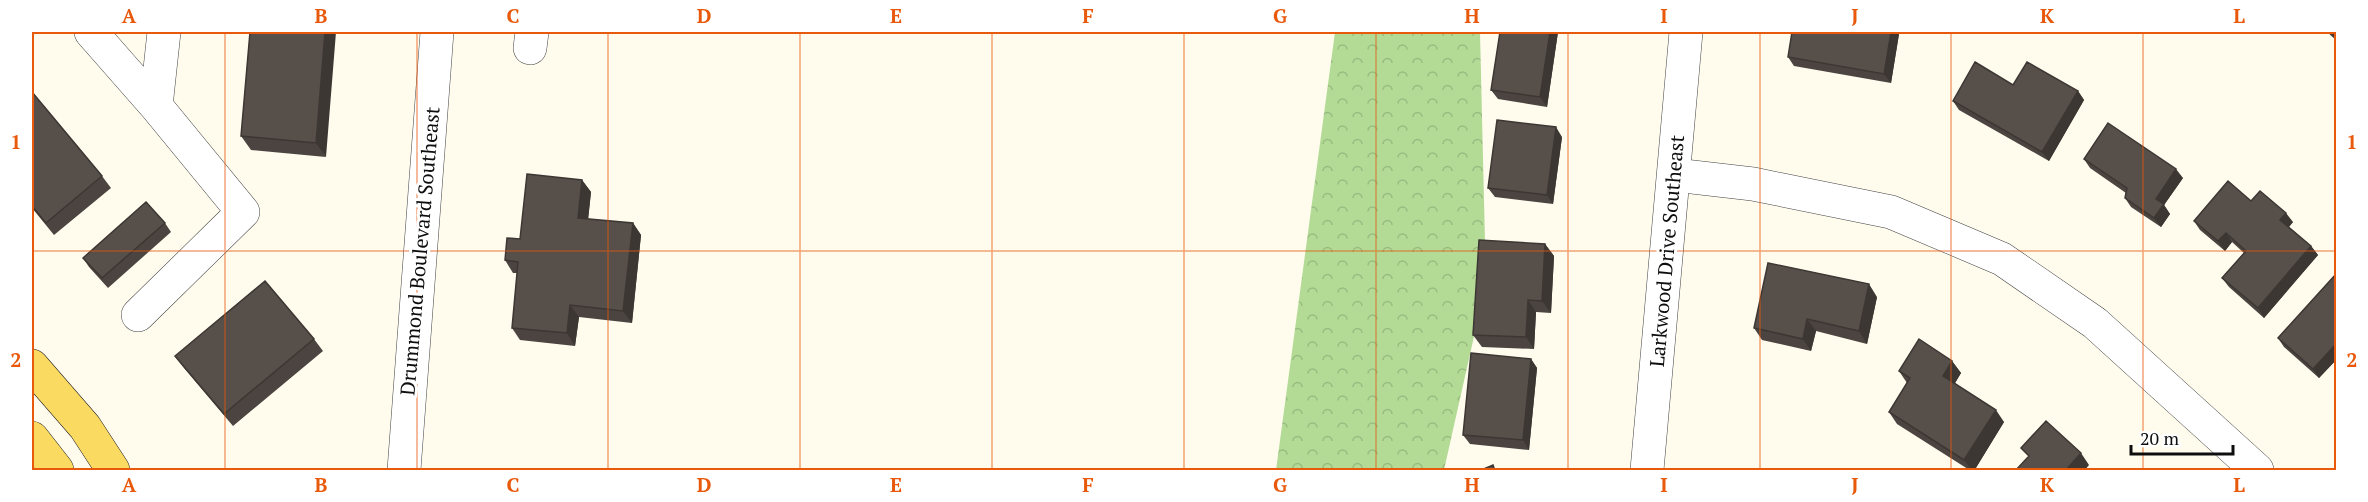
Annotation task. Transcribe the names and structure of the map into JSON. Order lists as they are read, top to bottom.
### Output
{
  "streets": {
    "street": ["Drummond Boulevard Southeast", "Larkwood Drive Southeast"]
  },
  "scale_bar": "20 m",
  "grid": {
    "columns": [
      "A",
      "B",
      "C",
      "D",
      "E",
      "F",
      "G",
      "H",
      "I",
      "J",
      "K",
      "L"
    ],
    "rows": ["1", "2"]
  }
}
